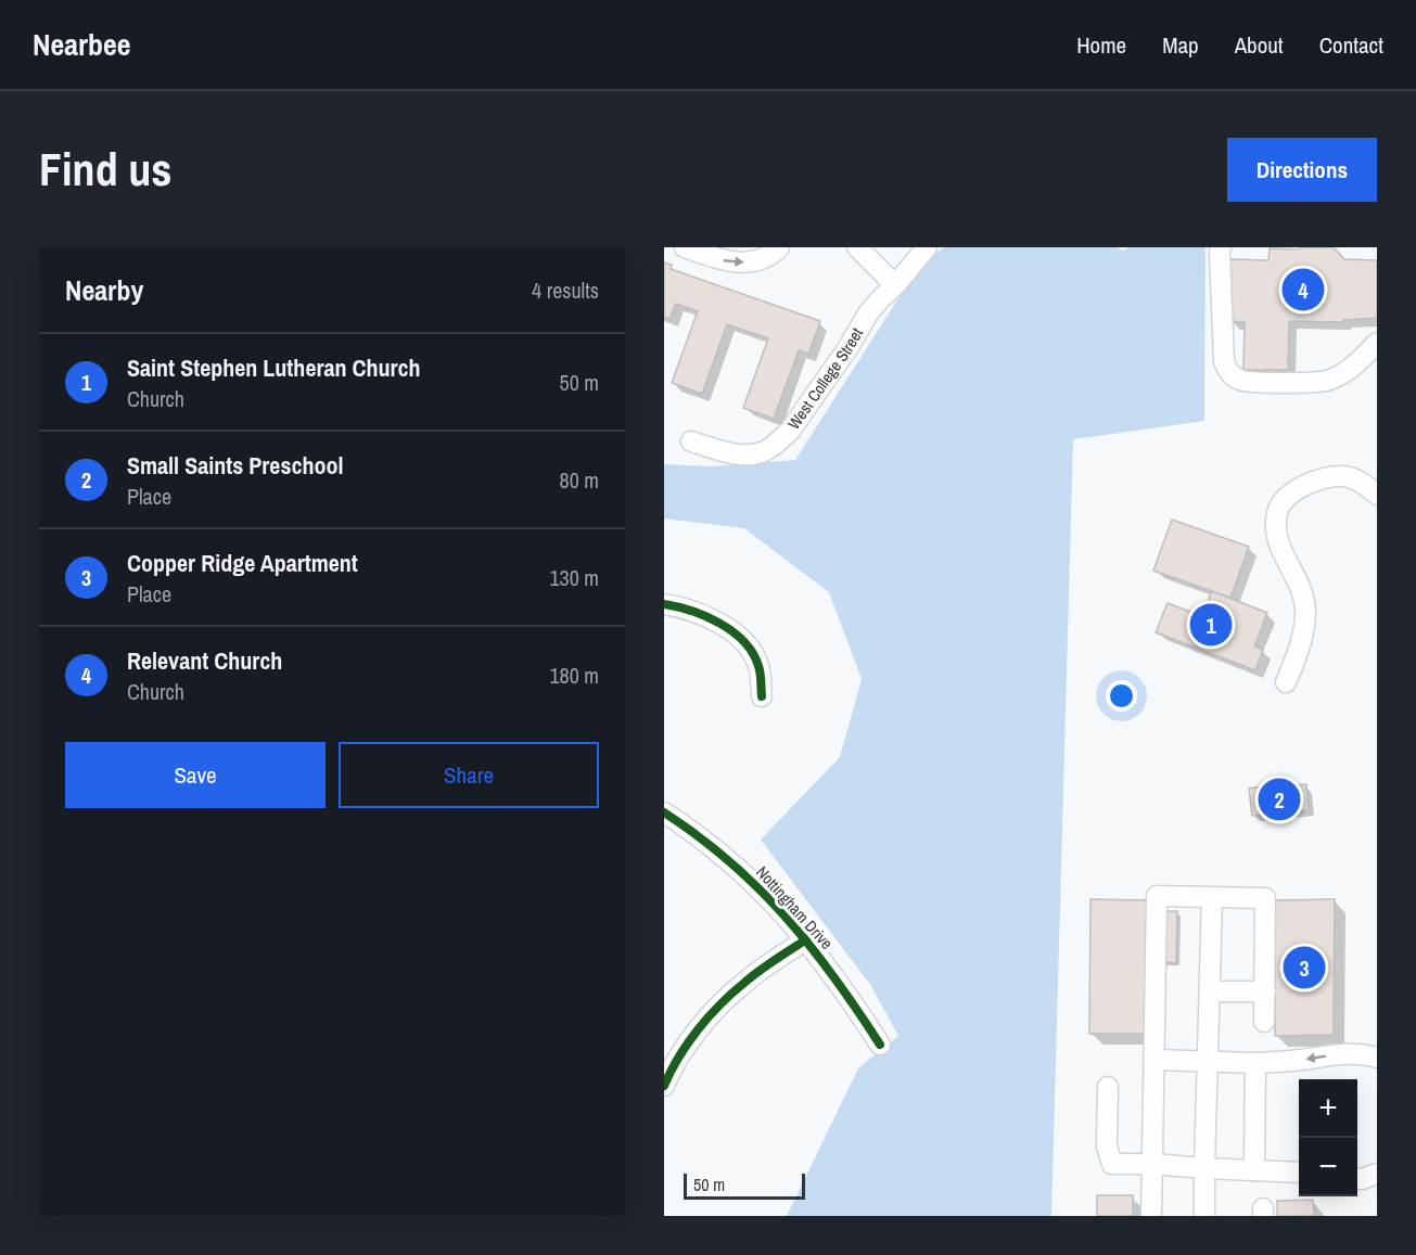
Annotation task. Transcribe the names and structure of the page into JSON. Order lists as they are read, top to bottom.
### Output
{
  "streets": {
    "street": ["West College Street", "Nottingham Drive"]
  },
  "scale_bar": "50 m",
  "page": {
    "header": "Nearbee",
    "nav": [
      "Home",
      "Map",
      "About",
      "Contact"
    ],
    "buttons": [
      "Directions",
      ["Save", "Share"]
    ],
    "title": "Find us",
    "heading": ["Nearby", "4 results"],
    "pins": [
      "4",
      "1",
      "2",
      "3"
    ],
    "list": [
      {
        "mark": "1",
        "name": "Saint Stephen Lutheran Church",
        "note": "Church",
        "value": "50 m"
      },
      {
        "mark": "2",
        "name": "Small Saints Preschool",
        "note": "Place",
        "value": "80 m"
      },
      {
        "mark": "3",
        "name": "Copper Ridge Apartment",
        "note": "Place",
        "value": "130 m"
      },
      {
        "mark": "4",
        "name": "Relevant Church",
        "note": "Church",
        "value": "180 m"
      }
    ],
    "map_buttons": ["+", "−"],
    "scale": "50 m"
  }
}
